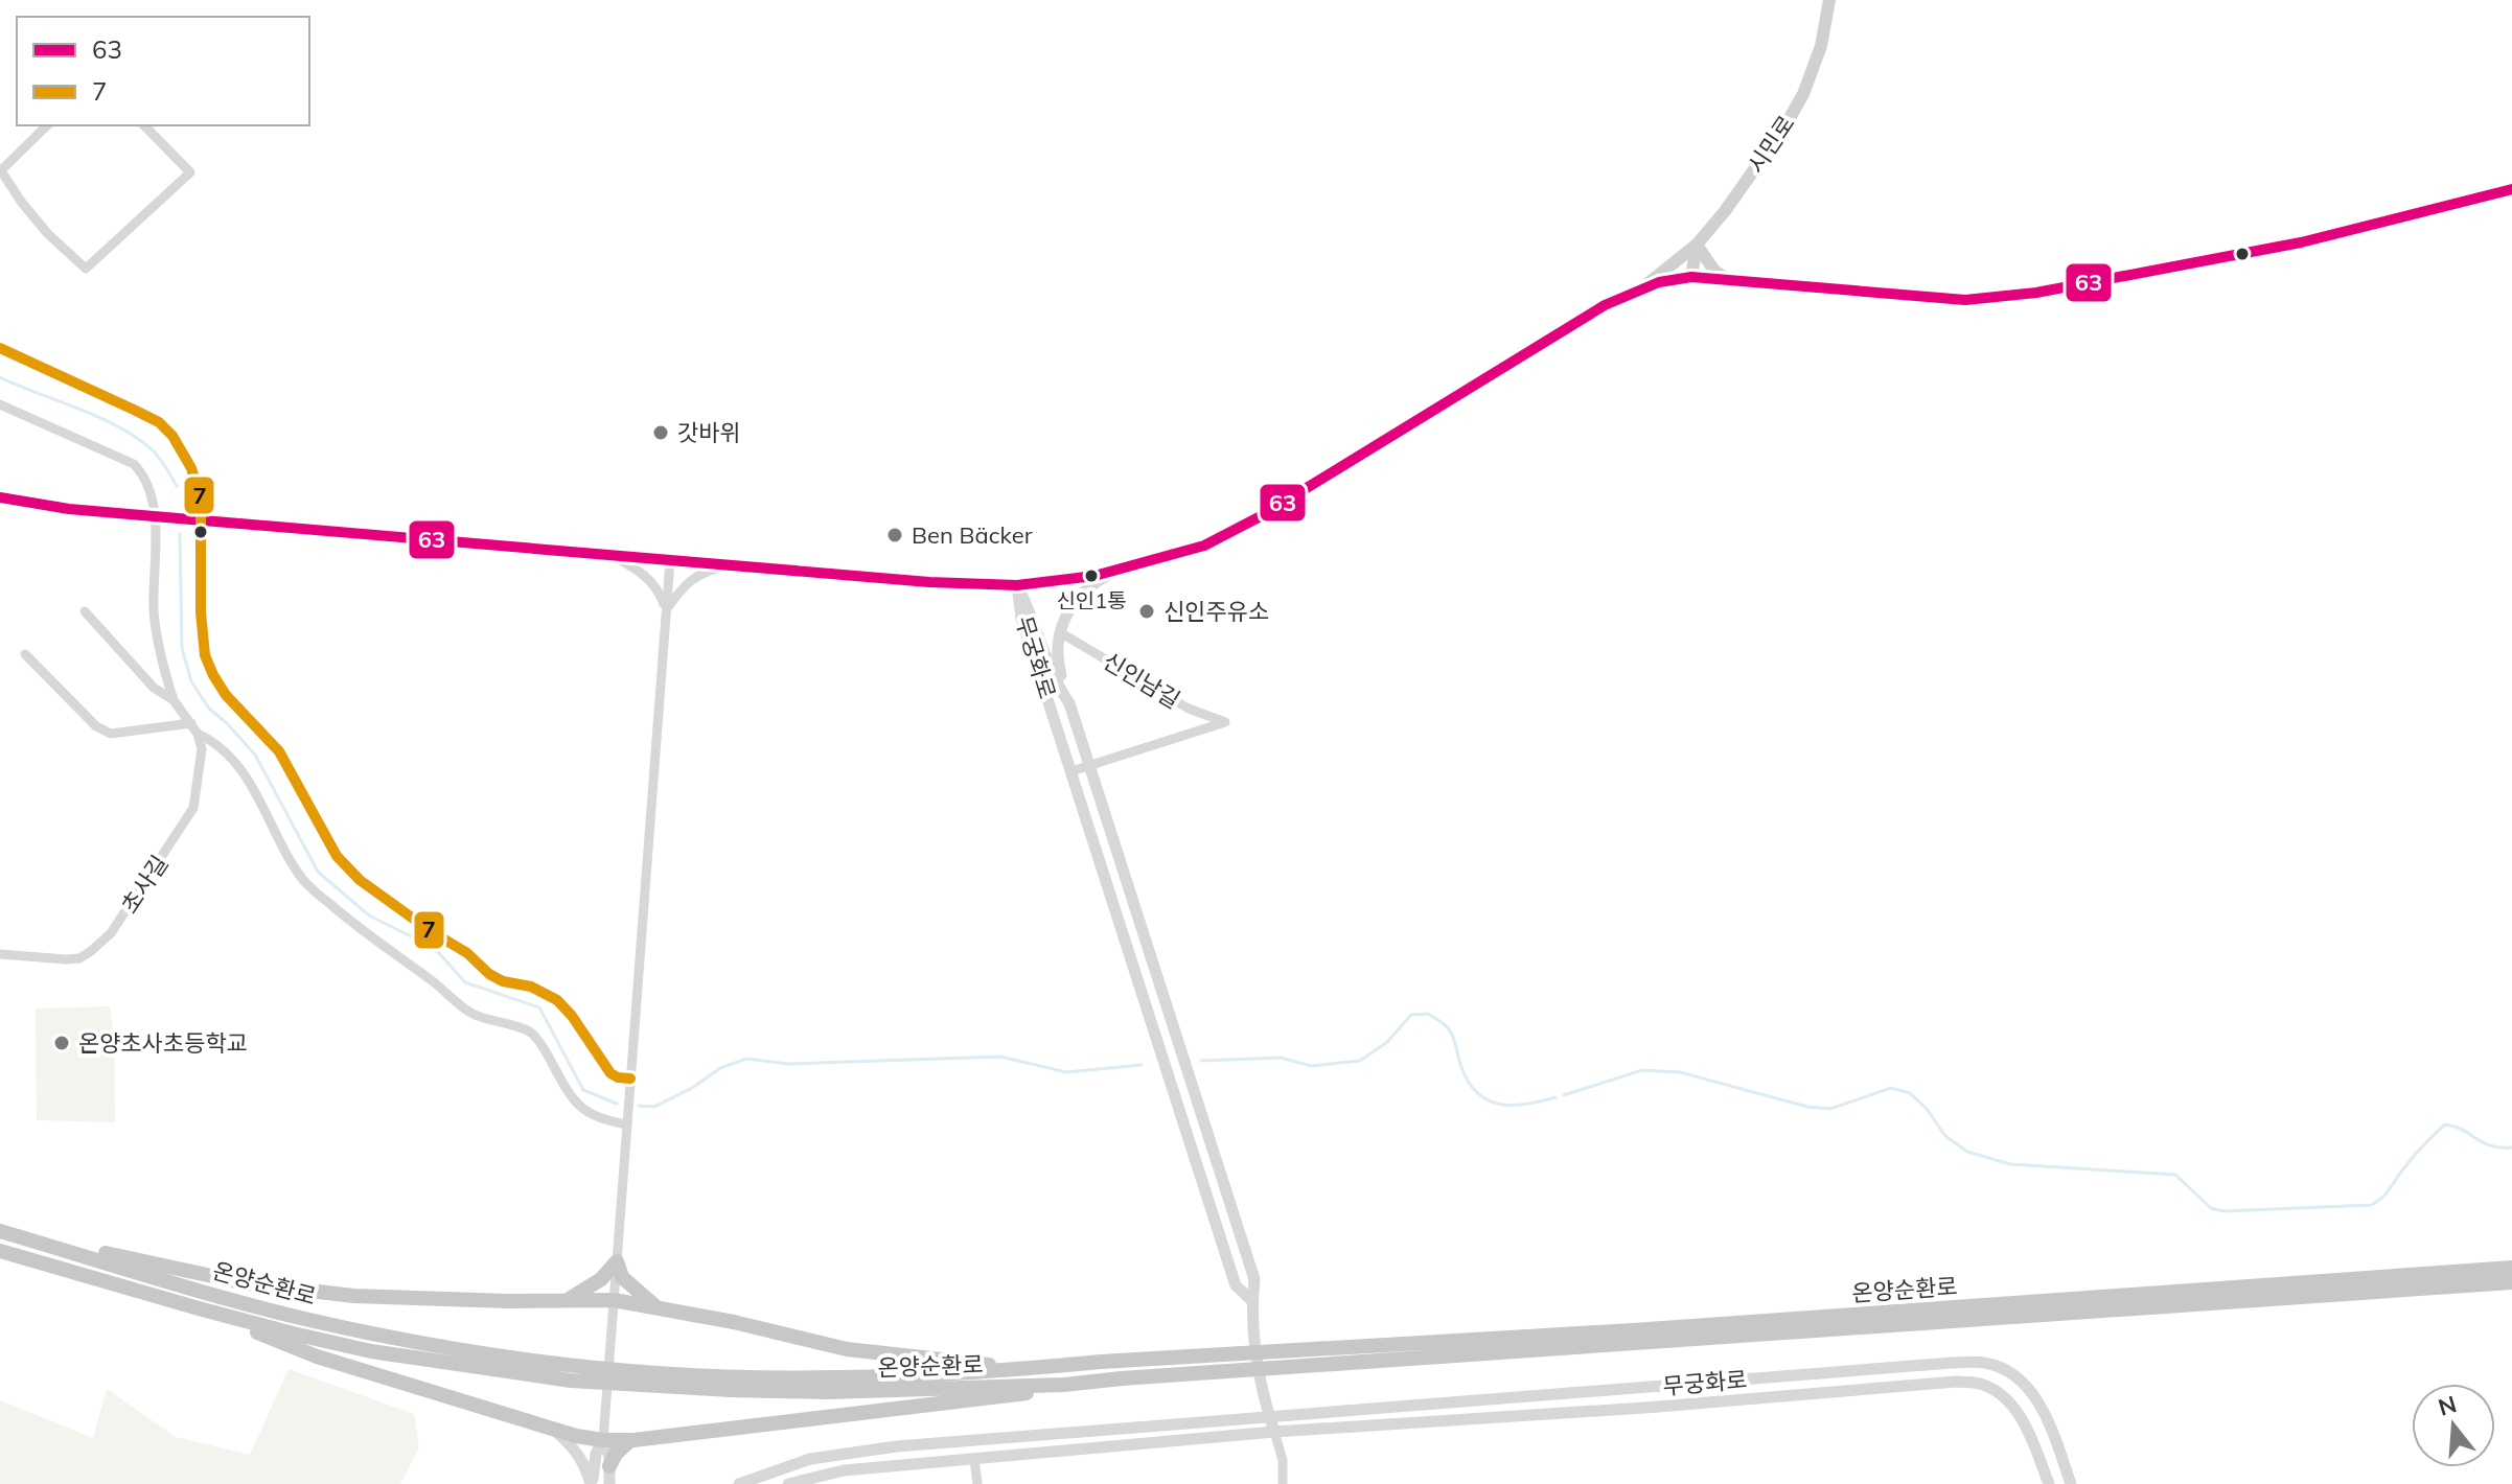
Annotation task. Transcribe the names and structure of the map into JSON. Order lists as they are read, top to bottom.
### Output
{
  "streets": {
    "highway": ["온양순환로"],
    "main road": ["시민로"],
    "street": ["무궁화로", "신인남길", "초사길"]
  },
  "crossings": [
    ["무궁화로", "신인남길"]
  ],
  "places": [
    "갓바위",
    "Ben Bäcker",
    "신인1통",
    "신인주유소",
    "온양초사초등학교"
  ],
  "lines": ["transit line 63", "transit line 7"],
  "legend": ["63", "7"],
  "north": "top"
}
